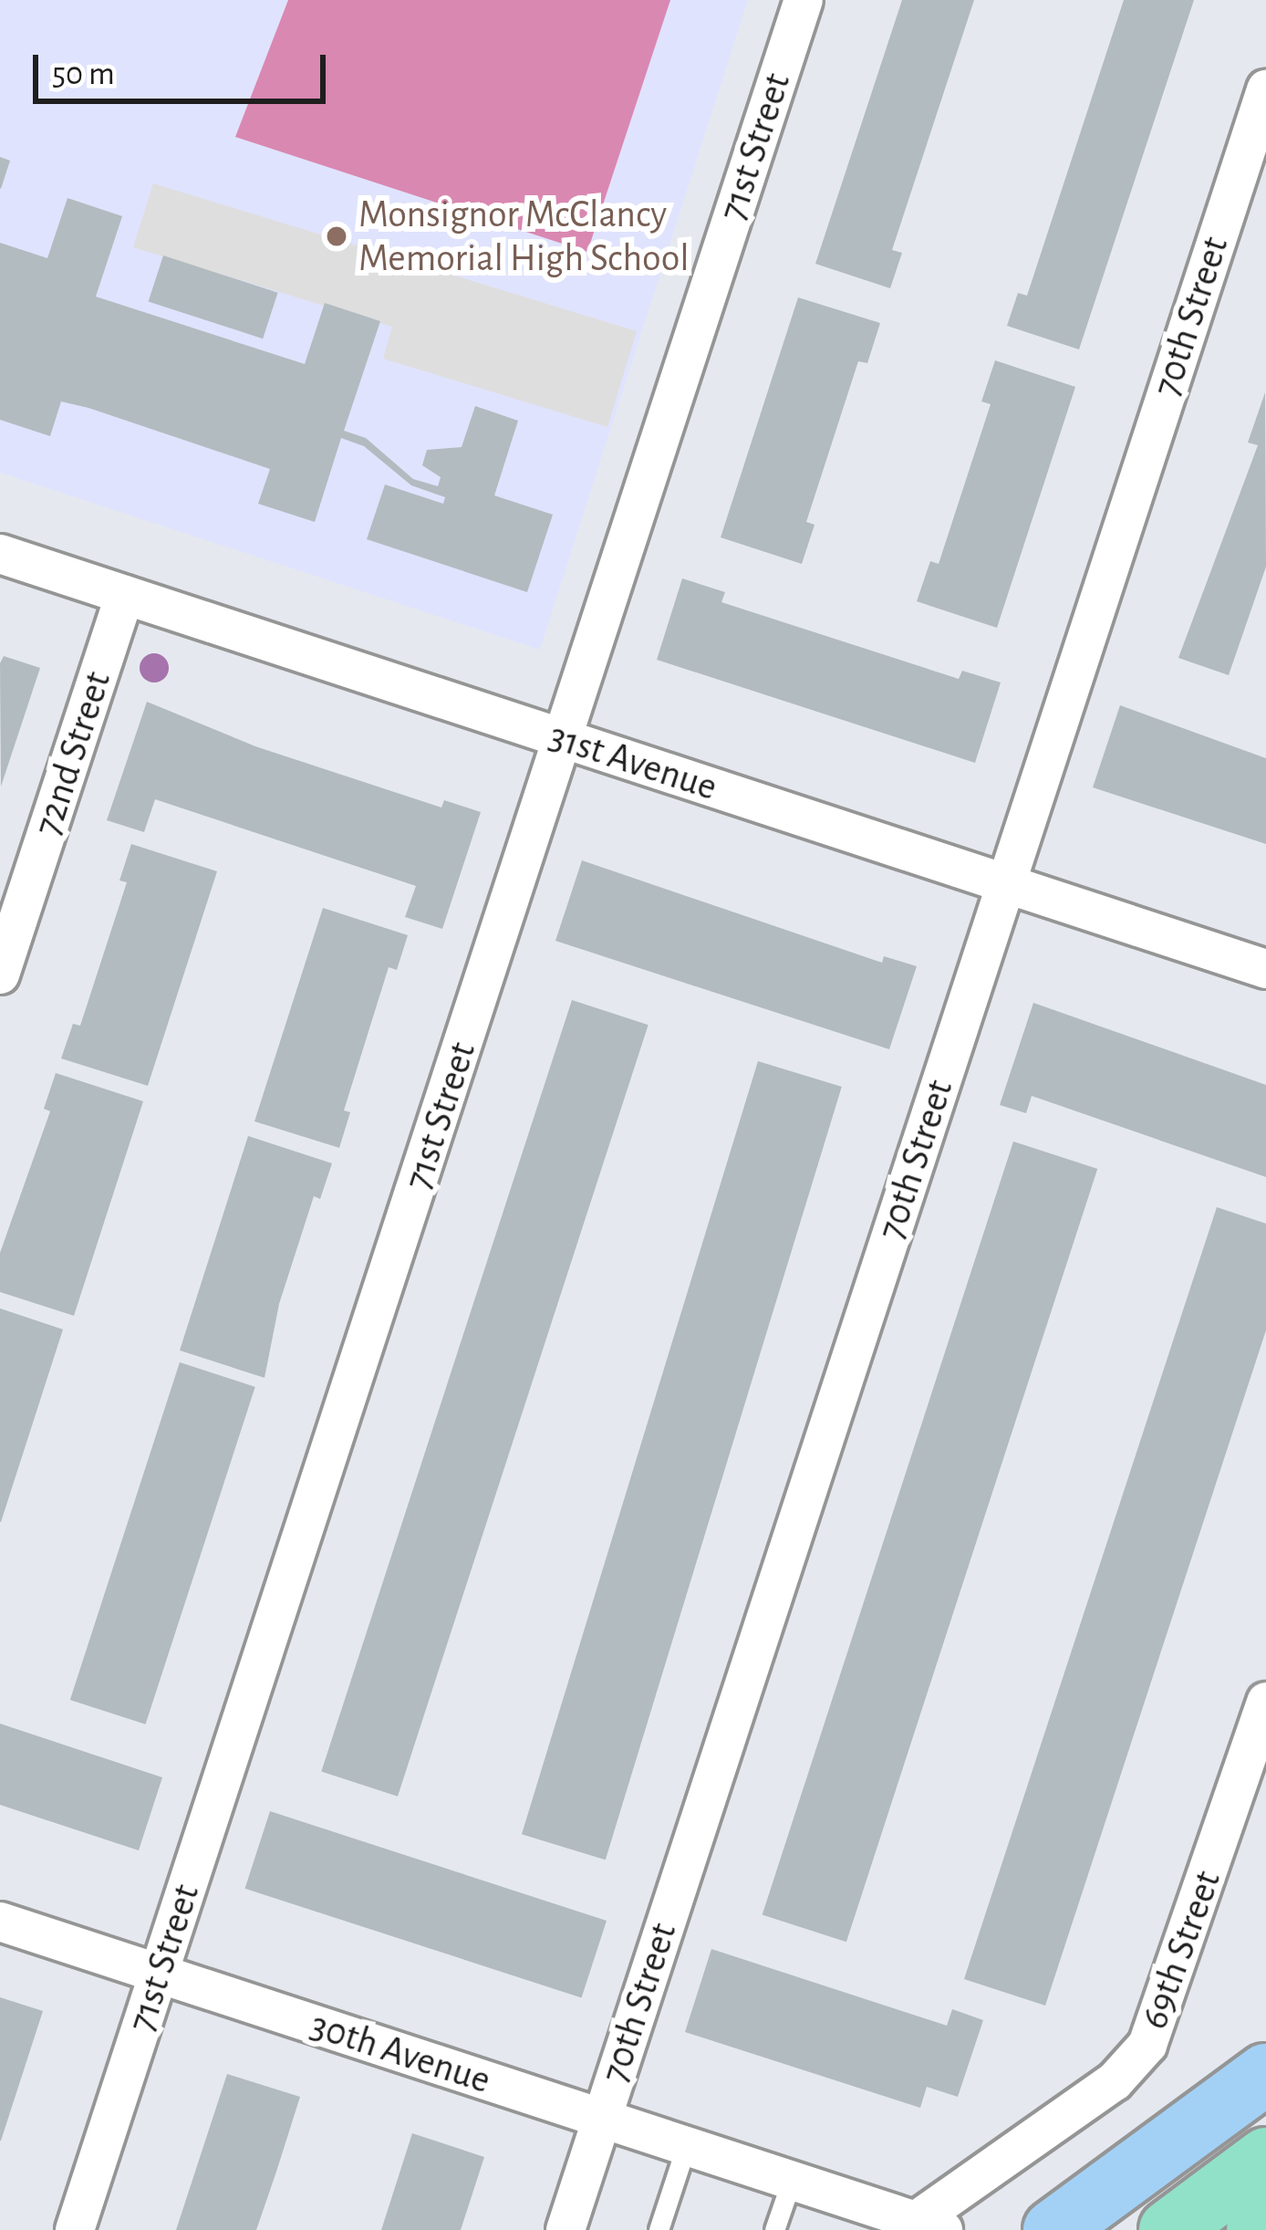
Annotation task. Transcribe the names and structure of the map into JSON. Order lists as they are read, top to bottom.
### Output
{
  "streets": {
    "street": [
      "71st Street",
      "70th Street",
      "72nd Street",
      "31st Avenue",
      "69th Street",
      "30th Avenue"
    ]
  },
  "crossings": [
    ["71st Street", "31st Avenue"],
    ["71st Street", "30th Avenue"],
    ["70th Street", "31st Avenue"],
    ["70th Street", "30th Avenue"],
    ["72nd Street", "31st Avenue"],
    ["69th Street", "30th Avenue"]
  ],
  "places": ["Monsignor McClancy Memorial High School"],
  "scale_bar": "50 m"
}
